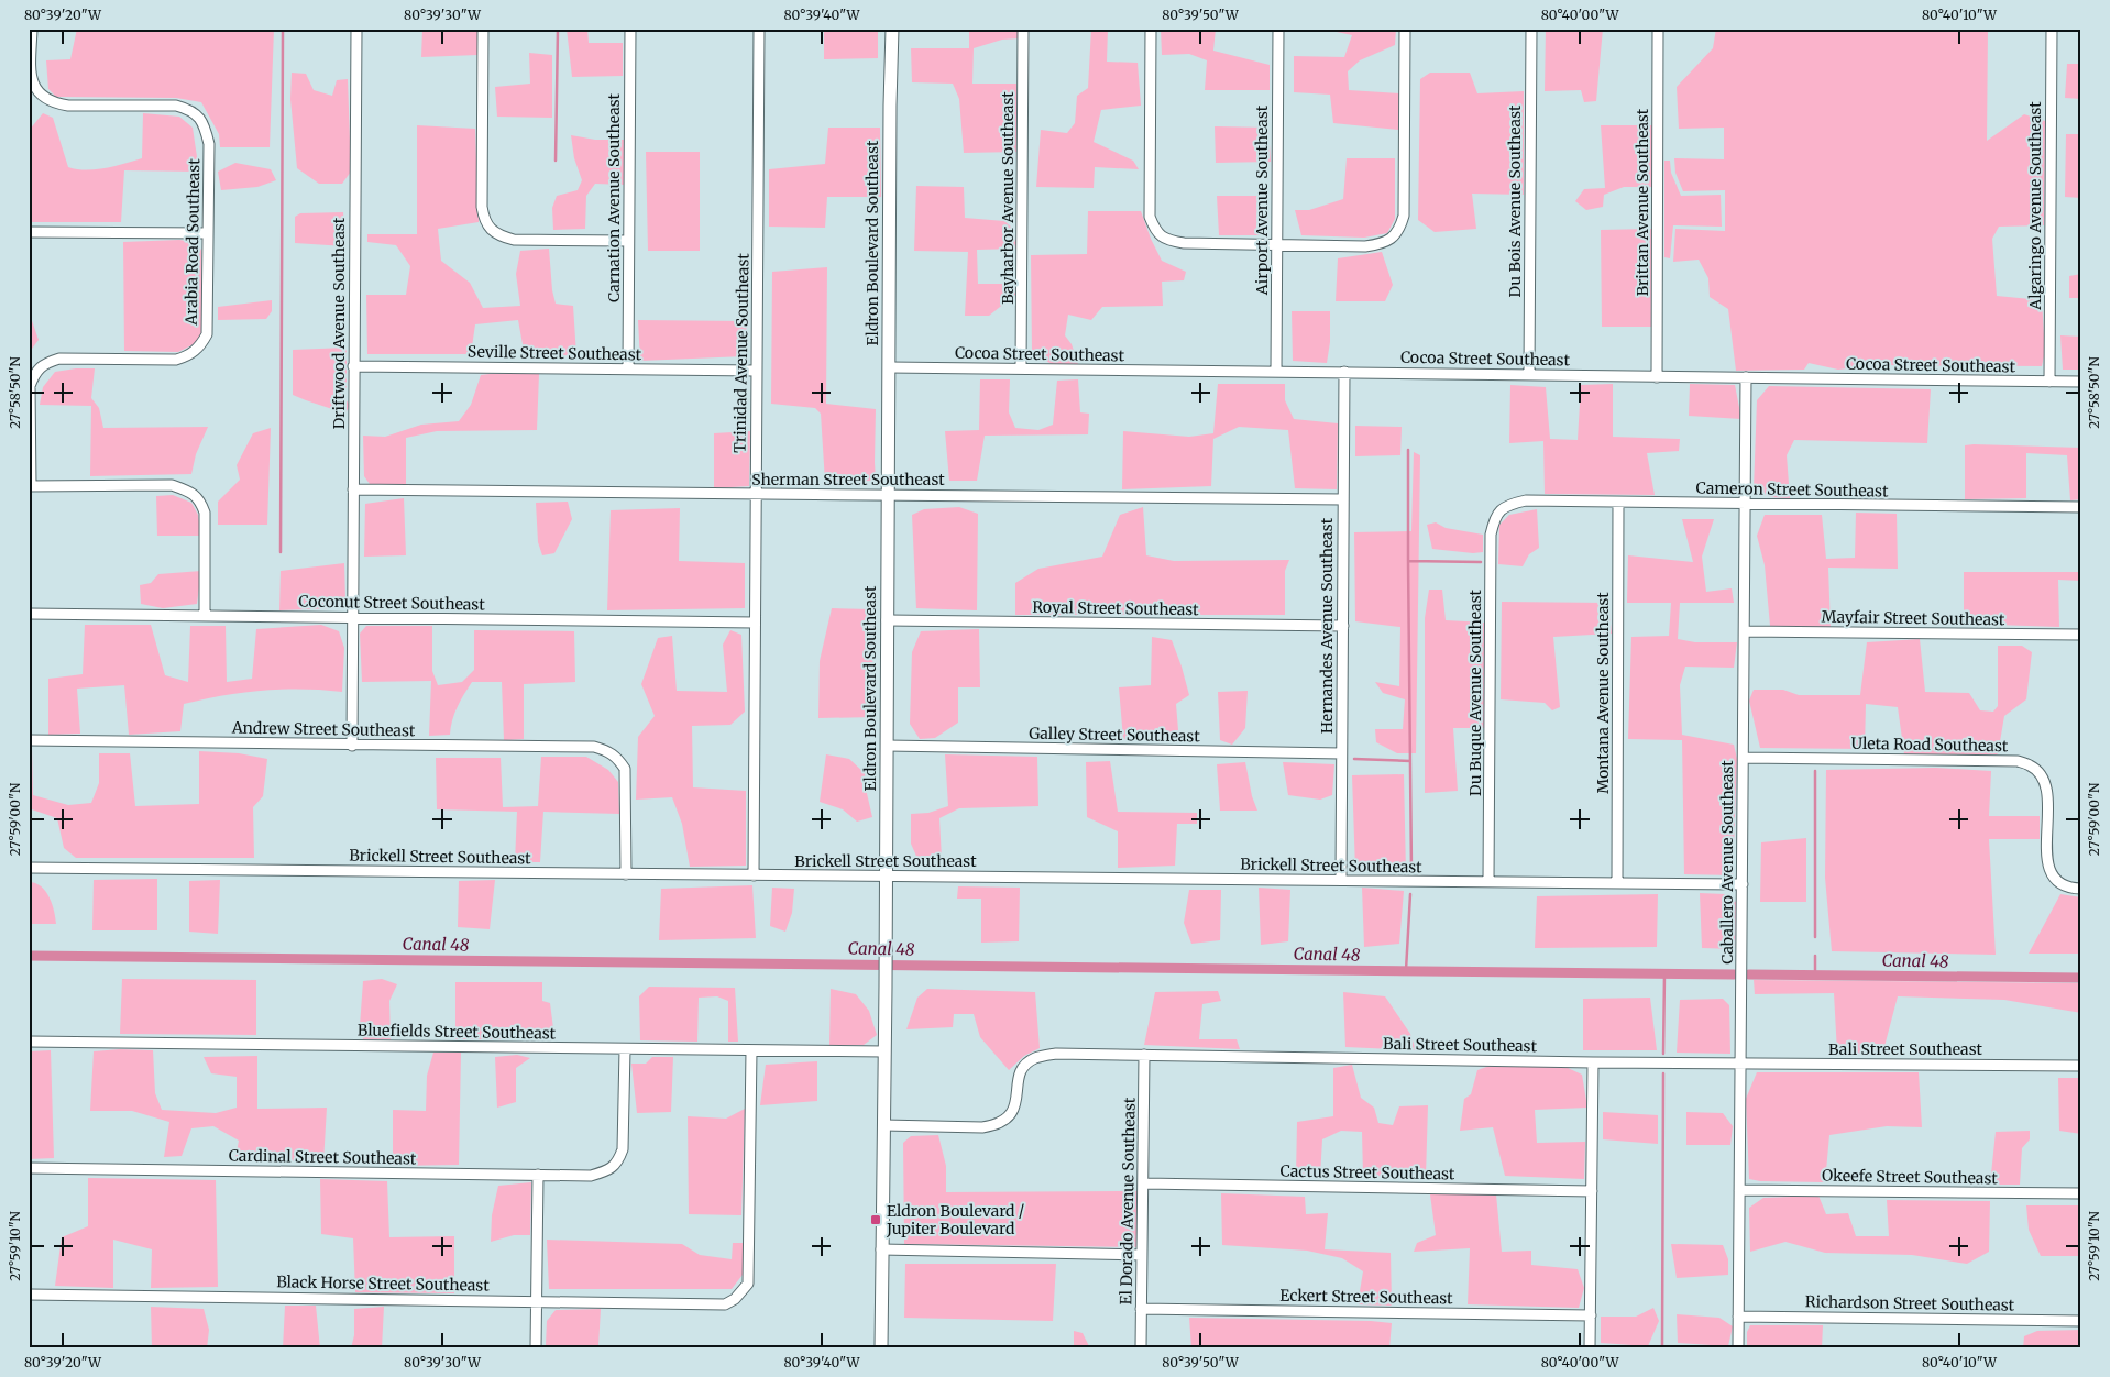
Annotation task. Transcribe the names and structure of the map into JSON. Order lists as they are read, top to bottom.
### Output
{
  "streets": {
    "street": [
      "Carnation Avenue Southeast",
      "Bayharbor Avenue Southeast",
      "Airport Avenue Southeast",
      "Du Bois Avenue Southeast",
      "Brittan Avenue Southeast",
      "Algaringo Avenue Southeast",
      "Arabia Road Southeast",
      "Eldron Boulevard Southeast",
      "Driftwood Avenue Southeast",
      "Seville Street Southeast",
      "Trinidad Avenue Southeast",
      "Cocoa Street Southeast",
      "Sherman Street Southeast",
      "Cameron Street Southeast",
      "Coconut Street Southeast",
      "Royal Street Southeast",
      "Mayfair Street Southeast",
      "Hernandes Avenue Southeast",
      "Du Buque Avenue Southeast",
      "Montana Avenue Southeast",
      "Andrew Street Southeast",
      "Galley Street Southeast",
      "Uleta Road Southeast",
      "Brickell Street Southeast",
      "Caballero Avenue Southeast",
      "Bluefields Street Southeast",
      "Bali Street Southeast",
      "Cardinal Street Southeast",
      "Cactus Street Southeast",
      "Okeefe Street Southeast",
      "El Dorado Avenue Southeast",
      "Black Horse Street Southeast",
      "Eckert Street Southeast",
      "Richardson Street Southeast"
    ]
  },
  "crossings": [
    ["Carnation Avenue Southeast", "Seville Street Southeast"],
    ["Bayharbor Avenue Southeast", "Cocoa Street Southeast"],
    ["Airport Avenue Southeast", "Cocoa Street Southeast"],
    ["Du Bois Avenue Southeast", "Cocoa Street Southeast"],
    ["Brittan Avenue Southeast", "Cocoa Street Southeast"],
    ["Algaringo Avenue Southeast", "Cocoa Street Southeast"],
    ["Eldron Boulevard Southeast", "Cocoa Street Southeast"],
    ["Eldron Boulevard Southeast", "Sherman Street Southeast"],
    ["Eldron Boulevard Southeast", "Royal Street Southeast"],
    ["Eldron Boulevard Southeast", "Galley Street Southeast"],
    ["Eldron Boulevard Southeast", "Brickell Street Southeast"],
    ["Eldron Boulevard Southeast", "Bluefields Street Southeast"],
    ["Eldron Boulevard Southeast", "Bali Street Southeast"],
    ["Driftwood Avenue Southeast", "Seville Street Southeast"],
    ["Driftwood Avenue Southeast", "Sherman Street Southeast"],
    ["Driftwood Avenue Southeast", "Coconut Street Southeast"],
    ["Driftwood Avenue Southeast", "Andrew Street Southeast"],
    ["Seville Street Southeast", "Trinidad Avenue Southeast"],
    ["Trinidad Avenue Southeast", "Sherman Street Southeast"],
    ["Trinidad Avenue Southeast", "Coconut Street Southeast"],
    ["Trinidad Avenue Southeast", "Brickell Street Southeast"],
    ["Cocoa Street Southeast", "Hernandes Avenue Southeast"],
    ["Cocoa Street Southeast", "Caballero Avenue Southeast"],
    ["Sherman Street Southeast", "Hernandes Avenue Southeast"],
    ["Cameron Street Southeast", "Du Buque Avenue Southeast"],
    ["Cameron Street Southeast", "Montana Avenue Southeast"],
    ["Cameron Street Southeast", "Caballero Avenue Southeast"],
    ["Royal Street Southeast", "Hernandes Avenue Southeast"],
    ["Mayfair Street Southeast", "Caballero Avenue Southeast"],
    ["Hernandes Avenue Southeast", "Galley Street Southeast"],
    ["Hernandes Avenue Southeast", "Brickell Street Southeast"],
    ["Du Buque Avenue Southeast", "Brickell Street Southeast"],
    ["Montana Avenue Southeast", "Brickell Street Southeast"],
    ["Andrew Street Southeast", "Brickell Street Southeast"],
    ["Uleta Road Southeast", "Caballero Avenue Southeast"],
    ["Brickell Street Southeast", "Caballero Avenue Southeast"],
    ["Caballero Avenue Southeast", "Bali Street Southeast"],
    ["Caballero Avenue Southeast", "Okeefe Street Southeast"],
    ["Caballero Avenue Southeast", "Richardson Street Southeast"],
    ["Bluefields Street Southeast", "Cardinal Street Southeast"],
    ["Bluefields Street Southeast", "Black Horse Street Southeast"],
    ["Bali Street Southeast", "El Dorado Avenue Southeast"],
    ["Cactus Street Southeast", "El Dorado Avenue Southeast"],
    ["El Dorado Avenue Southeast", "Eckert Street Southeast"]
  ],
  "water": ["Canal 48"],
  "places": {
    "transit": ["Eldron Boulevard / Jupiter Boulevard"]
  },
  "coordinates": [
    "80°39'20\"W",
    "80°39'30\"W",
    "80°39'40\"W",
    "80°39'50\"W",
    "80°40'00\"W",
    "80°40'10\"W",
    "27°58'50\"N",
    "27°59'00\"N",
    "27°59'10\"N"
  ]
}
